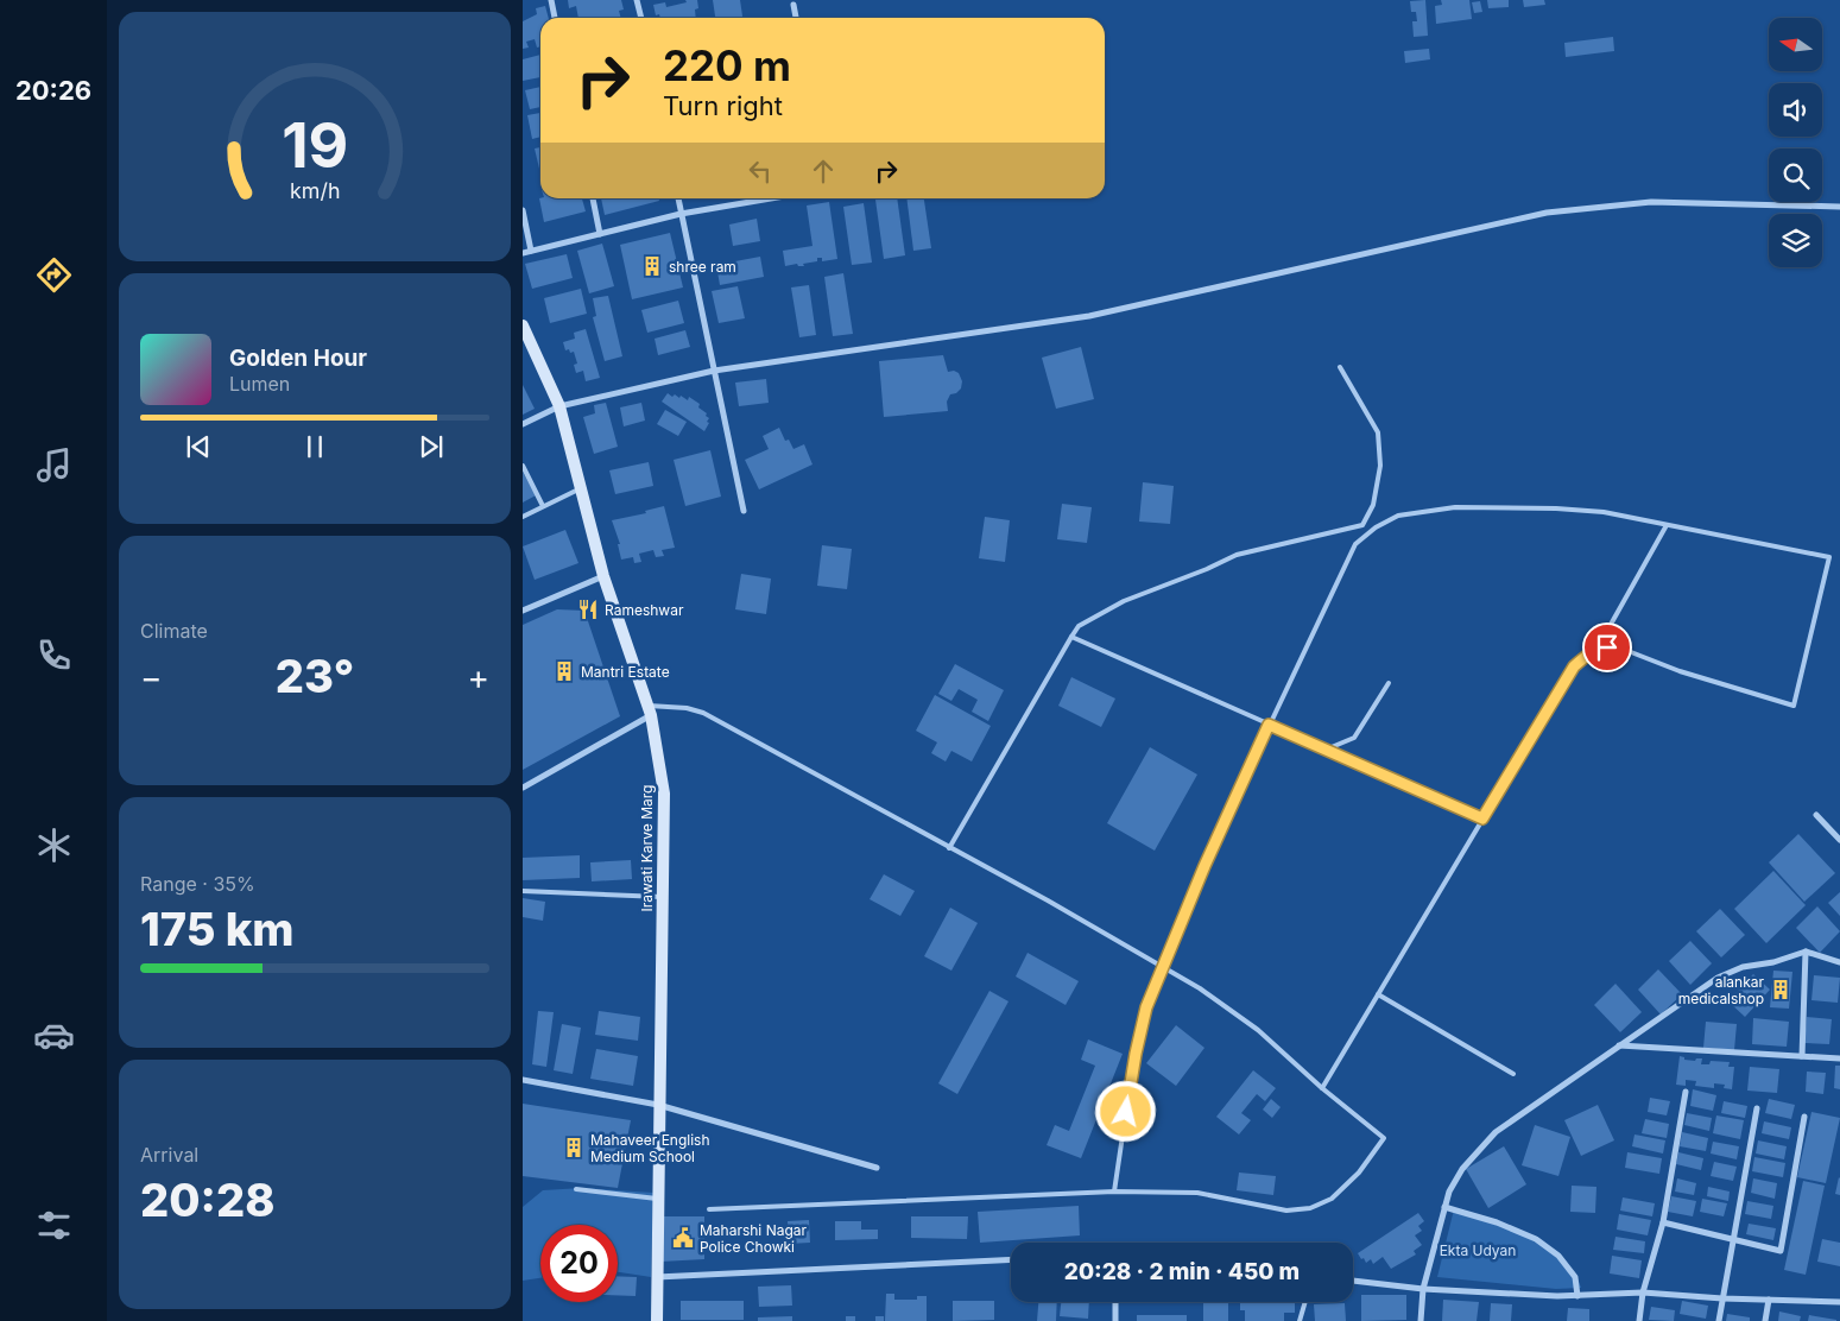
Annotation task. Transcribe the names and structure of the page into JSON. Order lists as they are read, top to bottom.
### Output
{
  "streets": {
    "main road": ["Irawati Karve Marg"]
  },
  "parks": ["Ekta Udyan"],
  "places": {
    "building": [
      "shree ram",
      "Mantri Estate",
      "alankar medicalshop",
      "Mahaveer English Medium School"
    ],
    "restaurant": ["Rameshwar"],
    "public building": ["Maharshi Nagar Police Chowki"]
  },
  "north": "left",
  "page": {
    "tabs": "20:26",
    "turn": ["220 m", "Turn right"],
    "song": ["Golden Hour", "Lumen"],
    "tile": [
      "Climate",
      ["Range · 35%", "175 km"],
      ["Arrival", "20:28"]
    ],
    "heat": ["−", "23°", "+"],
    "limit": "20",
    "trip": "20:28 · 2 min · 450 m",
    "gauge": ["19", "km/h"]
  }
}
